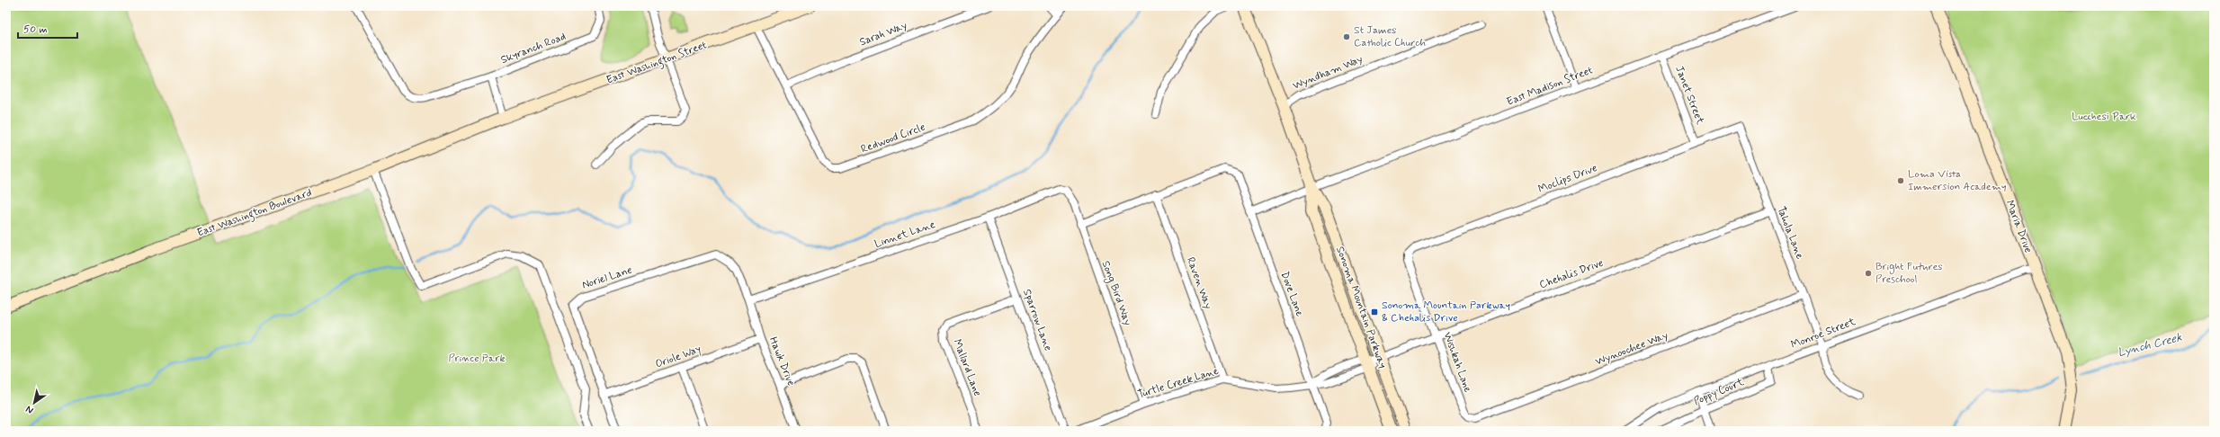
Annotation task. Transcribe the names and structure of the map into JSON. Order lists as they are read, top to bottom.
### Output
{
  "streets": {
    "main road": [
      "East Washington Street",
      "East Washington Boulevard",
      "Maria Drive",
      "Sonoma Mountain Parkway"
    ],
    "street": [
      "Sarah Way",
      "Skyranch Road",
      "Wyndham Way",
      "East Madison Street",
      "Janet Street",
      "Redwood Circle",
      "Moclips Drive",
      "Tahola Lane",
      "Linnet Lane",
      "Chehalis Drive",
      "Noriel Lane",
      "Raven Way",
      "Song Bird Way",
      "Dove Lane",
      "Sparrow Lane",
      "Monroe Street",
      "Wynoochee Way",
      "Oriole Way",
      "Hawk Drive",
      "Wishkah Lane",
      "Mallard Lane",
      "Turtle Creek Lane",
      "Poppy Court"
    ]
  },
  "crossings": [
    ["Sarah Way", "Redwood Circle"],
    ["Skyranch Road", "East Washington Street"],
    ["Skyranch Road", "East Washington Boulevard"],
    ["East Washington Street", "Redwood Circle"],
    ["East Washington Street", "East Washington Boulevard"],
    ["Wyndham Way", "Sonoma Mountain Parkway"],
    ["East Madison Street", "Janet Street"],
    ["East Madison Street", "Sonoma Mountain Parkway"],
    ["Janet Street", "Moclips Drive"],
    ["Moclips Drive", "Tahola Lane"],
    ["Moclips Drive", "Wishkah Lane"],
    ["Maria Drive", "Monroe Street"],
    ["Tahola Lane", "Chehalis Drive"],
    ["Tahola Lane", "Monroe Street"],
    ["Tahola Lane", "Wynoochee Way"],
    ["Linnet Lane", "Song Bird Way"],
    ["Linnet Lane", "Sparrow Lane"],
    ["Linnet Lane", "Hawk Drive"],
    ["Chehalis Drive", "Sonoma Mountain Parkway"],
    ["Chehalis Drive", "Wishkah Lane"],
    ["Chehalis Drive", "Turtle Creek Lane"],
    ["Noriel Lane", "Oriole Way"],
    ["Noriel Lane", "Hawk Drive"],
    ["Raven Way", "Turtle Creek Lane"],
    ["Song Bird Way", "Turtle Creek Lane"],
    ["Dove Lane", "Turtle Creek Lane"],
    ["Sonoma Mountain Parkway", "Turtle Creek Lane"],
    ["Sparrow Lane", "Mallard Lane"],
    ["Monroe Street", "Poppy Court"],
    ["Wynoochee Way", "Wishkah Lane"],
    ["Oriole Way", "Hawk Drive"]
  ],
  "water": ["Lynch Creek"],
  "parks": ["Lucchesi Park", "Prince Park"],
  "places": {
    "other": ["St James Catholic Church", "Loma Vista Immersion Academy", "Bright Futures Preschool"],
    "transit": ["Sonoma Mountain Parkway & Chehalis Drive"]
  },
  "scale_bar": "50 m",
  "north": "bottom left"
}
